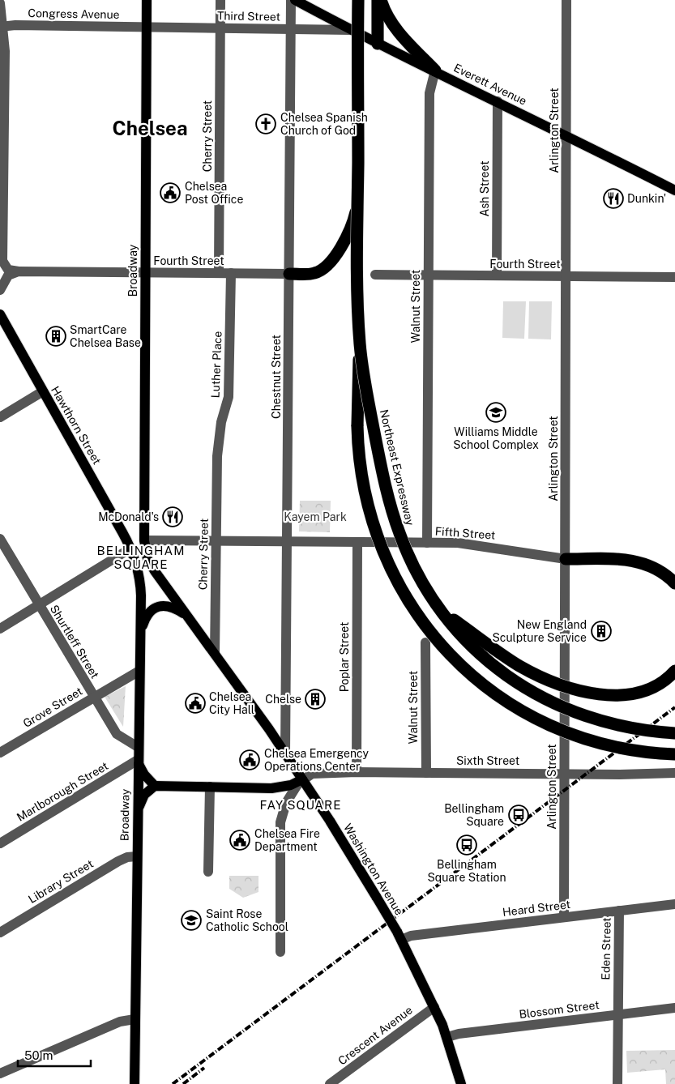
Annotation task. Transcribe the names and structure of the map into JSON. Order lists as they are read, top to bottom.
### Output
{
  "streets": {
    "highway": ["Northeast Expressway"],
    "main road": [
      "Everett Avenue",
      "Broadway",
      "Hawthorn Street",
      "Washington Avenue"
    ],
    "street": [
      "Congress Avenue",
      "Third Street",
      "Arlington Street",
      "Cherry Street",
      "Ash Street",
      "Fourth Street",
      "Walnut Street",
      "Luther Place",
      "Chestnut Street",
      "Fifth Street",
      "Shurtleff Street",
      "Poplar Street",
      "Grove Street",
      "Sixth Street",
      "Marlborough Street",
      "Library Street",
      "Heard Street",
      "Eden Street",
      "Blossom Street",
      "Crescent Avenue"
    ]
  },
  "crossings": [
    ["Congress Avenue", "Third Street"],
    ["Congress Avenue", "Broadway"],
    ["Third Street", "Everett Avenue"],
    ["Third Street", "Cherry Street"],
    ["Third Street", "Broadway"],
    ["Third Street", "Chestnut Street"],
    ["Everett Avenue", "Arlington Street"],
    ["Everett Avenue", "Ash Street"],
    ["Everett Avenue", "Walnut Street"],
    ["Arlington Street", "Fourth Street"],
    ["Arlington Street", "Fifth Street"],
    ["Arlington Street", "Sixth Street"],
    ["Arlington Street", "Heard Street"],
    ["Cherry Street", "Fourth Street"],
    ["Cherry Street", "Luther Place"],
    ["Cherry Street", "Fifth Street"],
    ["Cherry Street", "Washington Avenue"],
    ["Ash Street", "Fourth Street"],
    ["Fourth Street", "Broadway"],
    ["Fourth Street", "Walnut Street"],
    ["Fourth Street", "Luther Place"],
    ["Fourth Street", "Chestnut Street"],
    ["Broadway", "Hawthorn Street"],
    ["Broadway", "Fifth Street"],
    ["Broadway", "Shurtleff Street"],
    ["Broadway", "Grove Street"],
    ["Broadway", "Marlborough Street"],
    ["Broadway", "Washington Avenue"],
    ["Broadway", "Library Street"],
    ["Walnut Street", "Fifth Street"],
    ["Walnut Street", "Sixth Street"],
    ["Chestnut Street", "Fifth Street"],
    ["Chestnut Street", "Washington Avenue"],
    ["Fifth Street", "Poplar Street"],
    ["Fifth Street", "Washington Avenue"],
    ["Shurtleff Street", "Grove Street"],
    ["Poplar Street", "Sixth Street"],
    ["Sixth Street", "Washington Avenue"],
    ["Washington Avenue", "Heard Street"],
    ["Washington Avenue", "Blossom Street"],
    ["Washington Avenue", "Crescent Avenue"],
    ["Heard Street", "Eden Street"],
    ["Eden Street", "Blossom Street"]
  ],
  "districts": ["Chelsea", "BELLINGHAM SQUARE", "FAY SQUARE"],
  "parks": ["Kayem Park"],
  "places": {
    "church": ["Chelsea Spanish Church of God"],
    "public building": [
      "Chelsea Post Office",
      "Chelsea City Hall",
      "Chelsea Emergency Operations Center",
      "Chelsea Fire Department"
    ],
    "restaurant": ["Dunkin'", "McDonald's"],
    "building": ["SmartCare Chelsea Base", "New England Sculpture Service", "Chelse"],
    "school or university": ["Williams Middle School Complex", "Saint Rose Catholic School"],
    "bus stop": ["Bellingham Square", "Bellingham Square Station"]
  },
  "scale_bar": "50 m"
}
